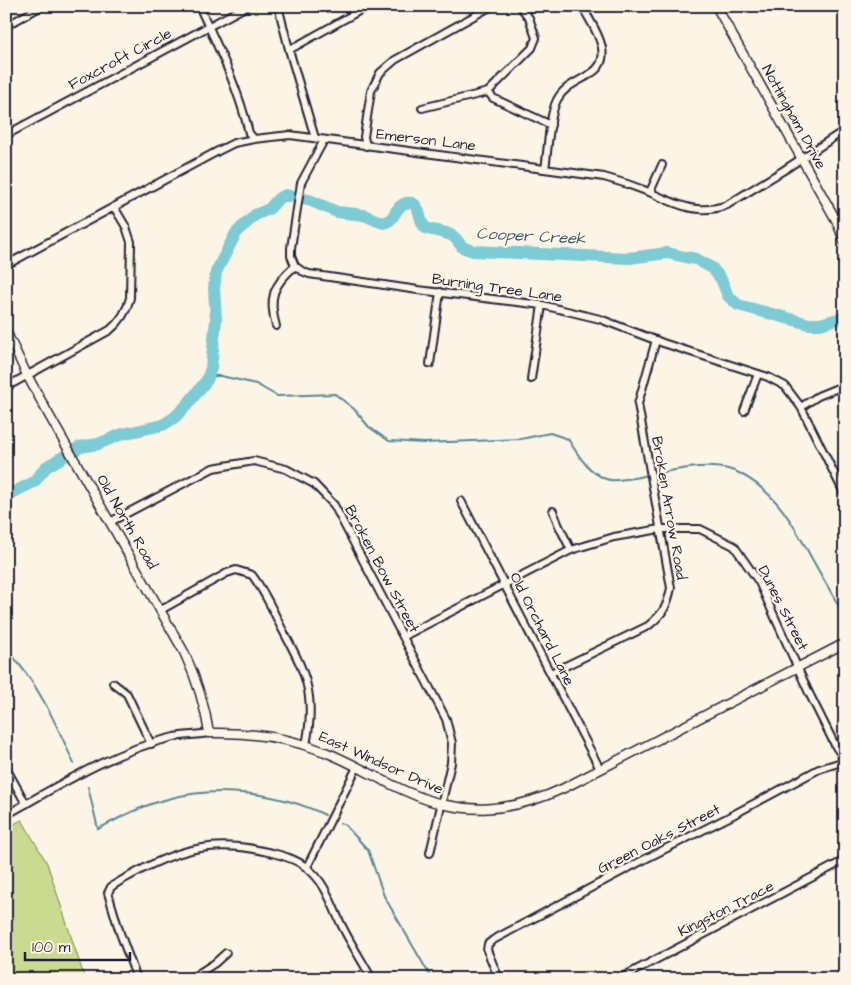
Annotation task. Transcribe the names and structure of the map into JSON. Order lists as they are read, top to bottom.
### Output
{
  "streets": {
    "street": [
      "Foxcroft Circle",
      "Nottingham Drive",
      "Emerson Lane",
      "Burning Tree Lane",
      "Broken Arrow Road",
      "Old North Road",
      "Broken Bow Street",
      "Dunes Street",
      "Old Orchard Lane",
      "East Windsor Drive",
      "Green Oaks Street",
      "Kingston Trace"
    ]
  },
  "crossings": [
    ["Nottingham Drive", "Emerson Lane"],
    ["Burning Tree Lane", "Broken Arrow Road"],
    ["Broken Arrow Road", "Dunes Street"],
    ["Broken Arrow Road", "Old Orchard Lane"],
    ["Old North Road", "Broken Bow Street"],
    ["Old North Road", "East Windsor Drive"],
    ["Broken Bow Street", "Dunes Street"],
    ["Broken Bow Street", "East Windsor Drive"],
    ["Dunes Street", "Old Orchard Lane"],
    ["Dunes Street", "East Windsor Drive"],
    ["Dunes Street", "Green Oaks Street"],
    ["Old Orchard Lane", "East Windsor Drive"]
  ],
  "water": ["Cooper Creek"],
  "scale_bar": "100 m"
}
